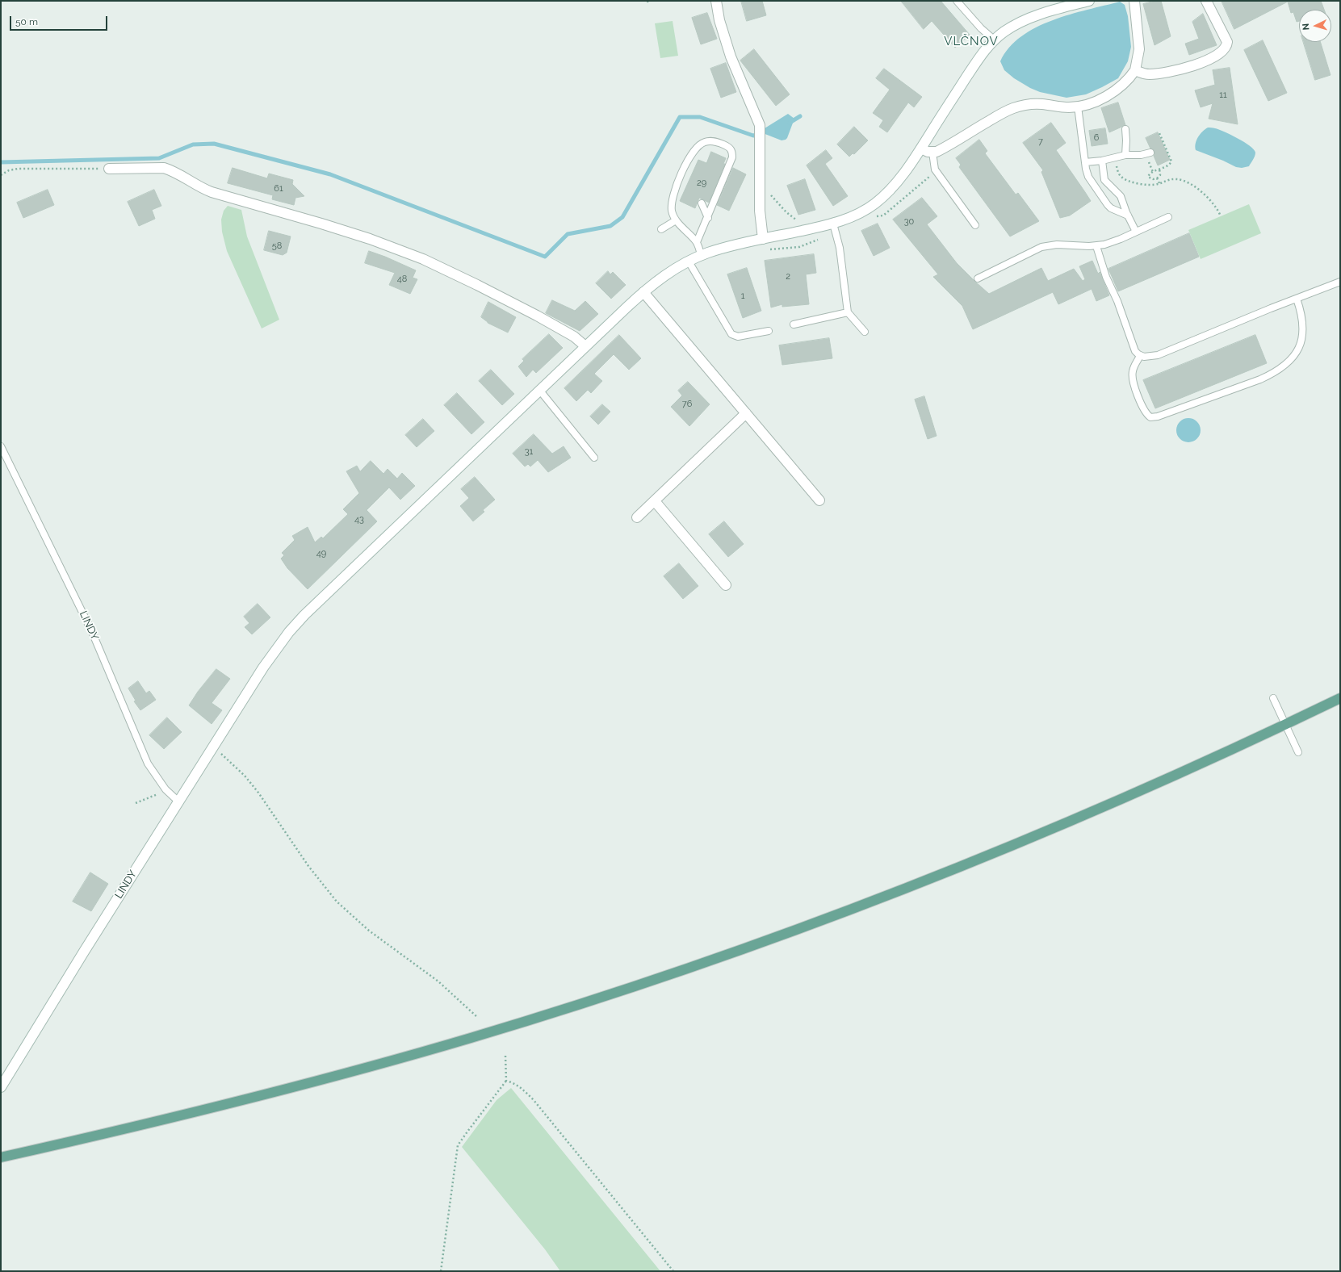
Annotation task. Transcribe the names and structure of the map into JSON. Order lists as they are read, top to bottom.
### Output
{
  "streets": {
    "street": ["LINDY"]
  },
  "districts": ["VLČNOV"],
  "house_numbers": [
    "11",
    "6",
    "7",
    "29",
    "61",
    "30",
    "58",
    "2",
    "48",
    "1",
    "76",
    "31",
    "43",
    "49"
  ],
  "scale_bar": "50 m",
  "north": "left"
}
